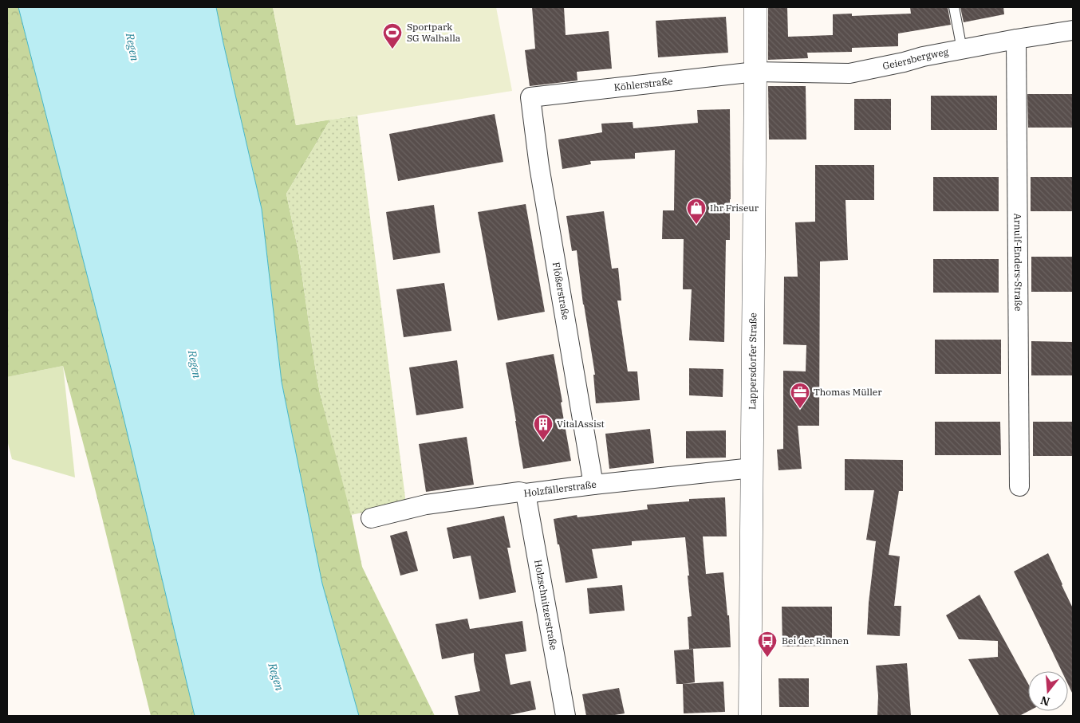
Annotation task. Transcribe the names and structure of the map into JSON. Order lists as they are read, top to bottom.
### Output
{
  "streets": {
    "street": [
      "Geiersbergweg",
      "Köhlerstraße",
      "Arnulf-Enders-Straße",
      "Flößerstraße",
      "Lappersdorfer Straße",
      "Holzfällerstraße",
      "Holzschnitzerstraße"
    ]
  },
  "crossings": [
    ["Geiersbergweg", "Köhlerstraße"],
    ["Geiersbergweg", "Arnulf-Enders-Straße"],
    ["Geiersbergweg", "Lappersdorfer Straße"],
    ["Köhlerstraße", "Flößerstraße"],
    ["Köhlerstraße", "Lappersdorfer Straße"],
    ["Flößerstraße", "Holzfällerstraße"],
    ["Lappersdorfer Straße", "Holzfällerstraße"],
    ["Holzfällerstraße", "Holzschnitzerstraße"]
  ],
  "water": ["Regen"],
  "places": {
    "sports": ["Sportpark SG Walhalla"],
    "shop": ["Ihr Friseur"],
    "office": ["Thomas Müller"],
    "building": ["VitalAssist"],
    "bus stop": ["Bei der Rinnen"]
  },
  "north": "bottom"
}
